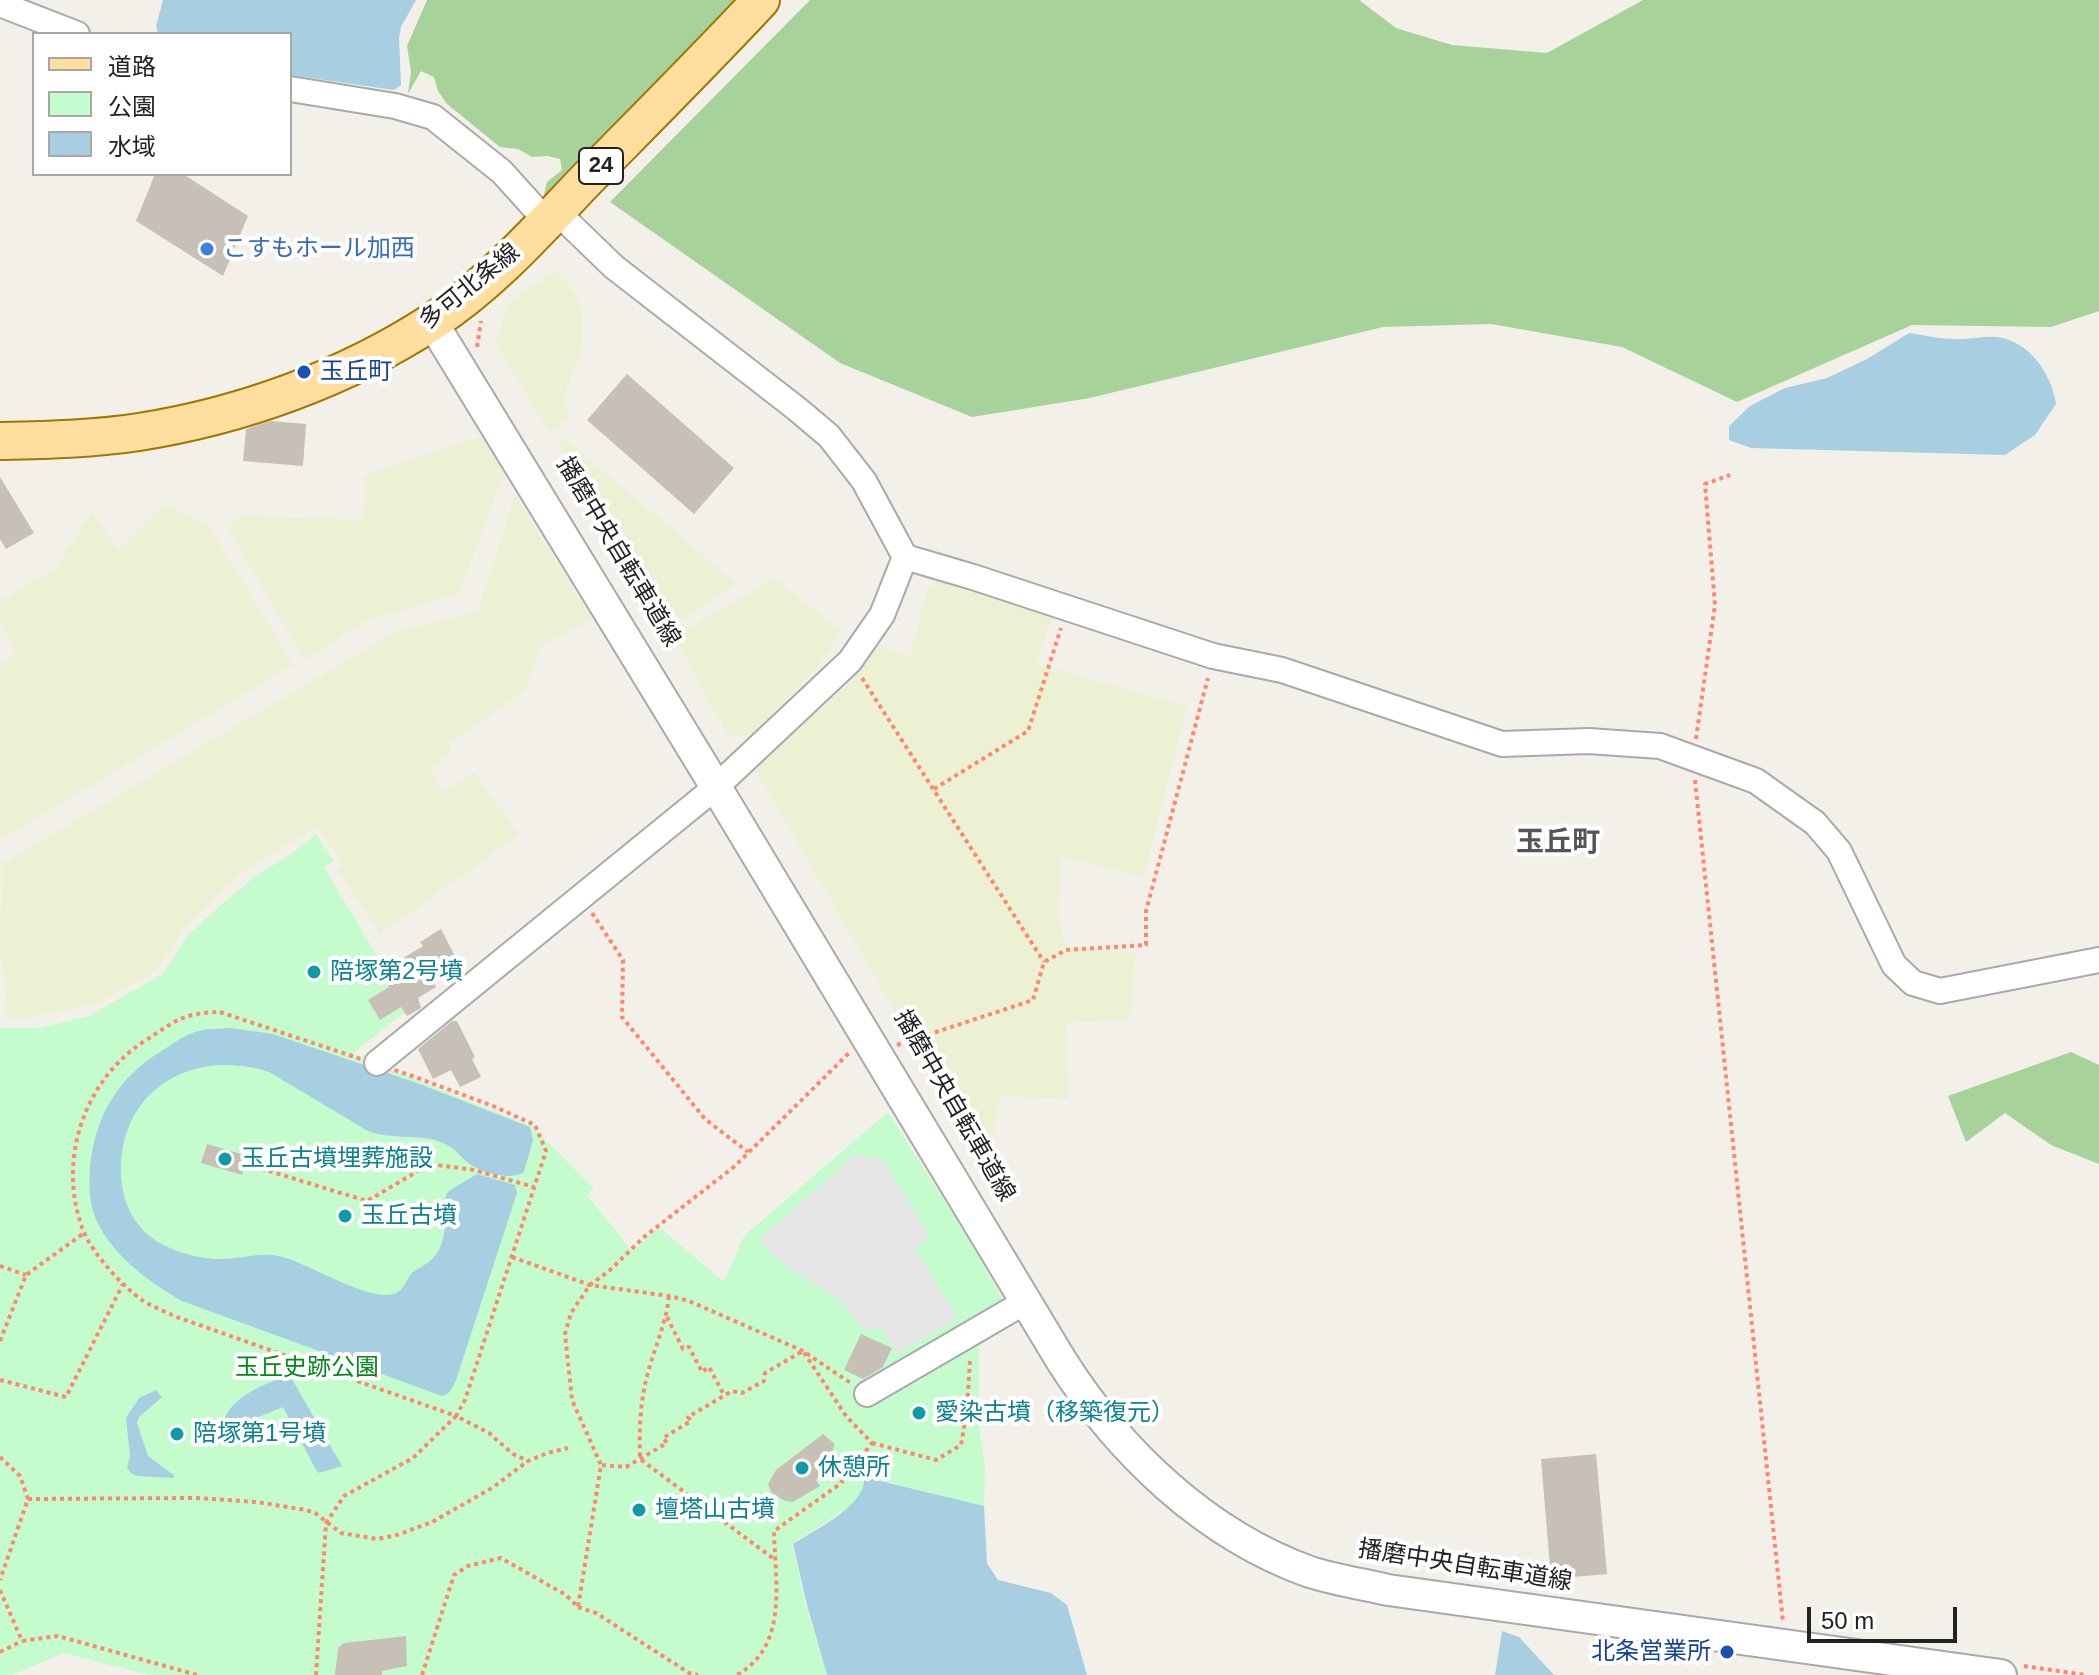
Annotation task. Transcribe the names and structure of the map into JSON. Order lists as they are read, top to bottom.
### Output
{
  "streets": {
    "main road": ["24", "多可北条線"]
  },
  "districts": ["玉丘町"],
  "parks": ["玉丘史跡公園"],
  "places": [
    "こすもホール加西",
    "玉丘町",
    "陪塚第2号墳",
    "玉丘古墳埋葬施設",
    "玉丘古墳",
    "愛染古墳（移築復元）",
    "陪塚第1号墳",
    "休憩所",
    "壇塔山古墳",
    "北条営業所"
  ],
  "legend": ["道路", "公園", "水域"],
  "scale_bar": "50 m"
}
